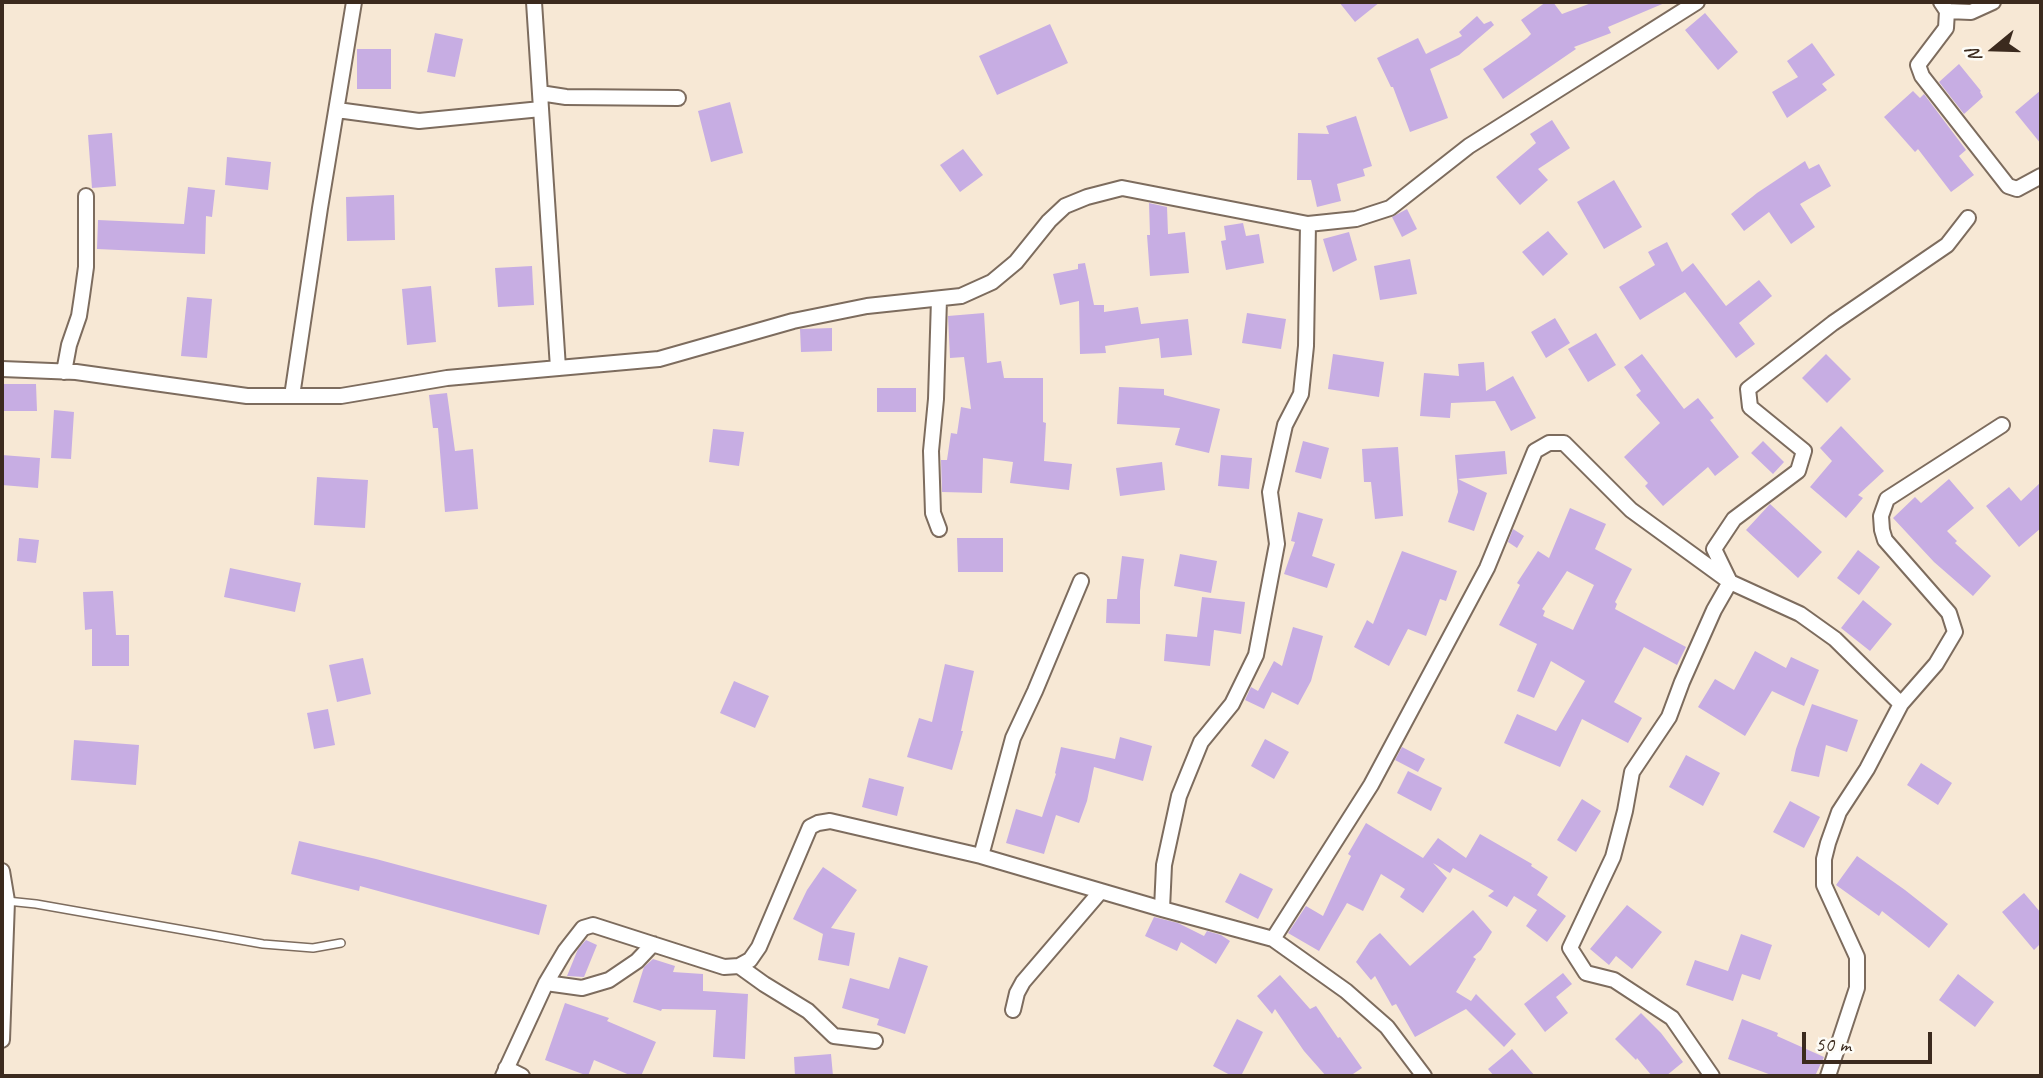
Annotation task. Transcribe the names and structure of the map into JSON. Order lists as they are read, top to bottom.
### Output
{
  "scale_bar": "50 m",
  "north": "left"
}
